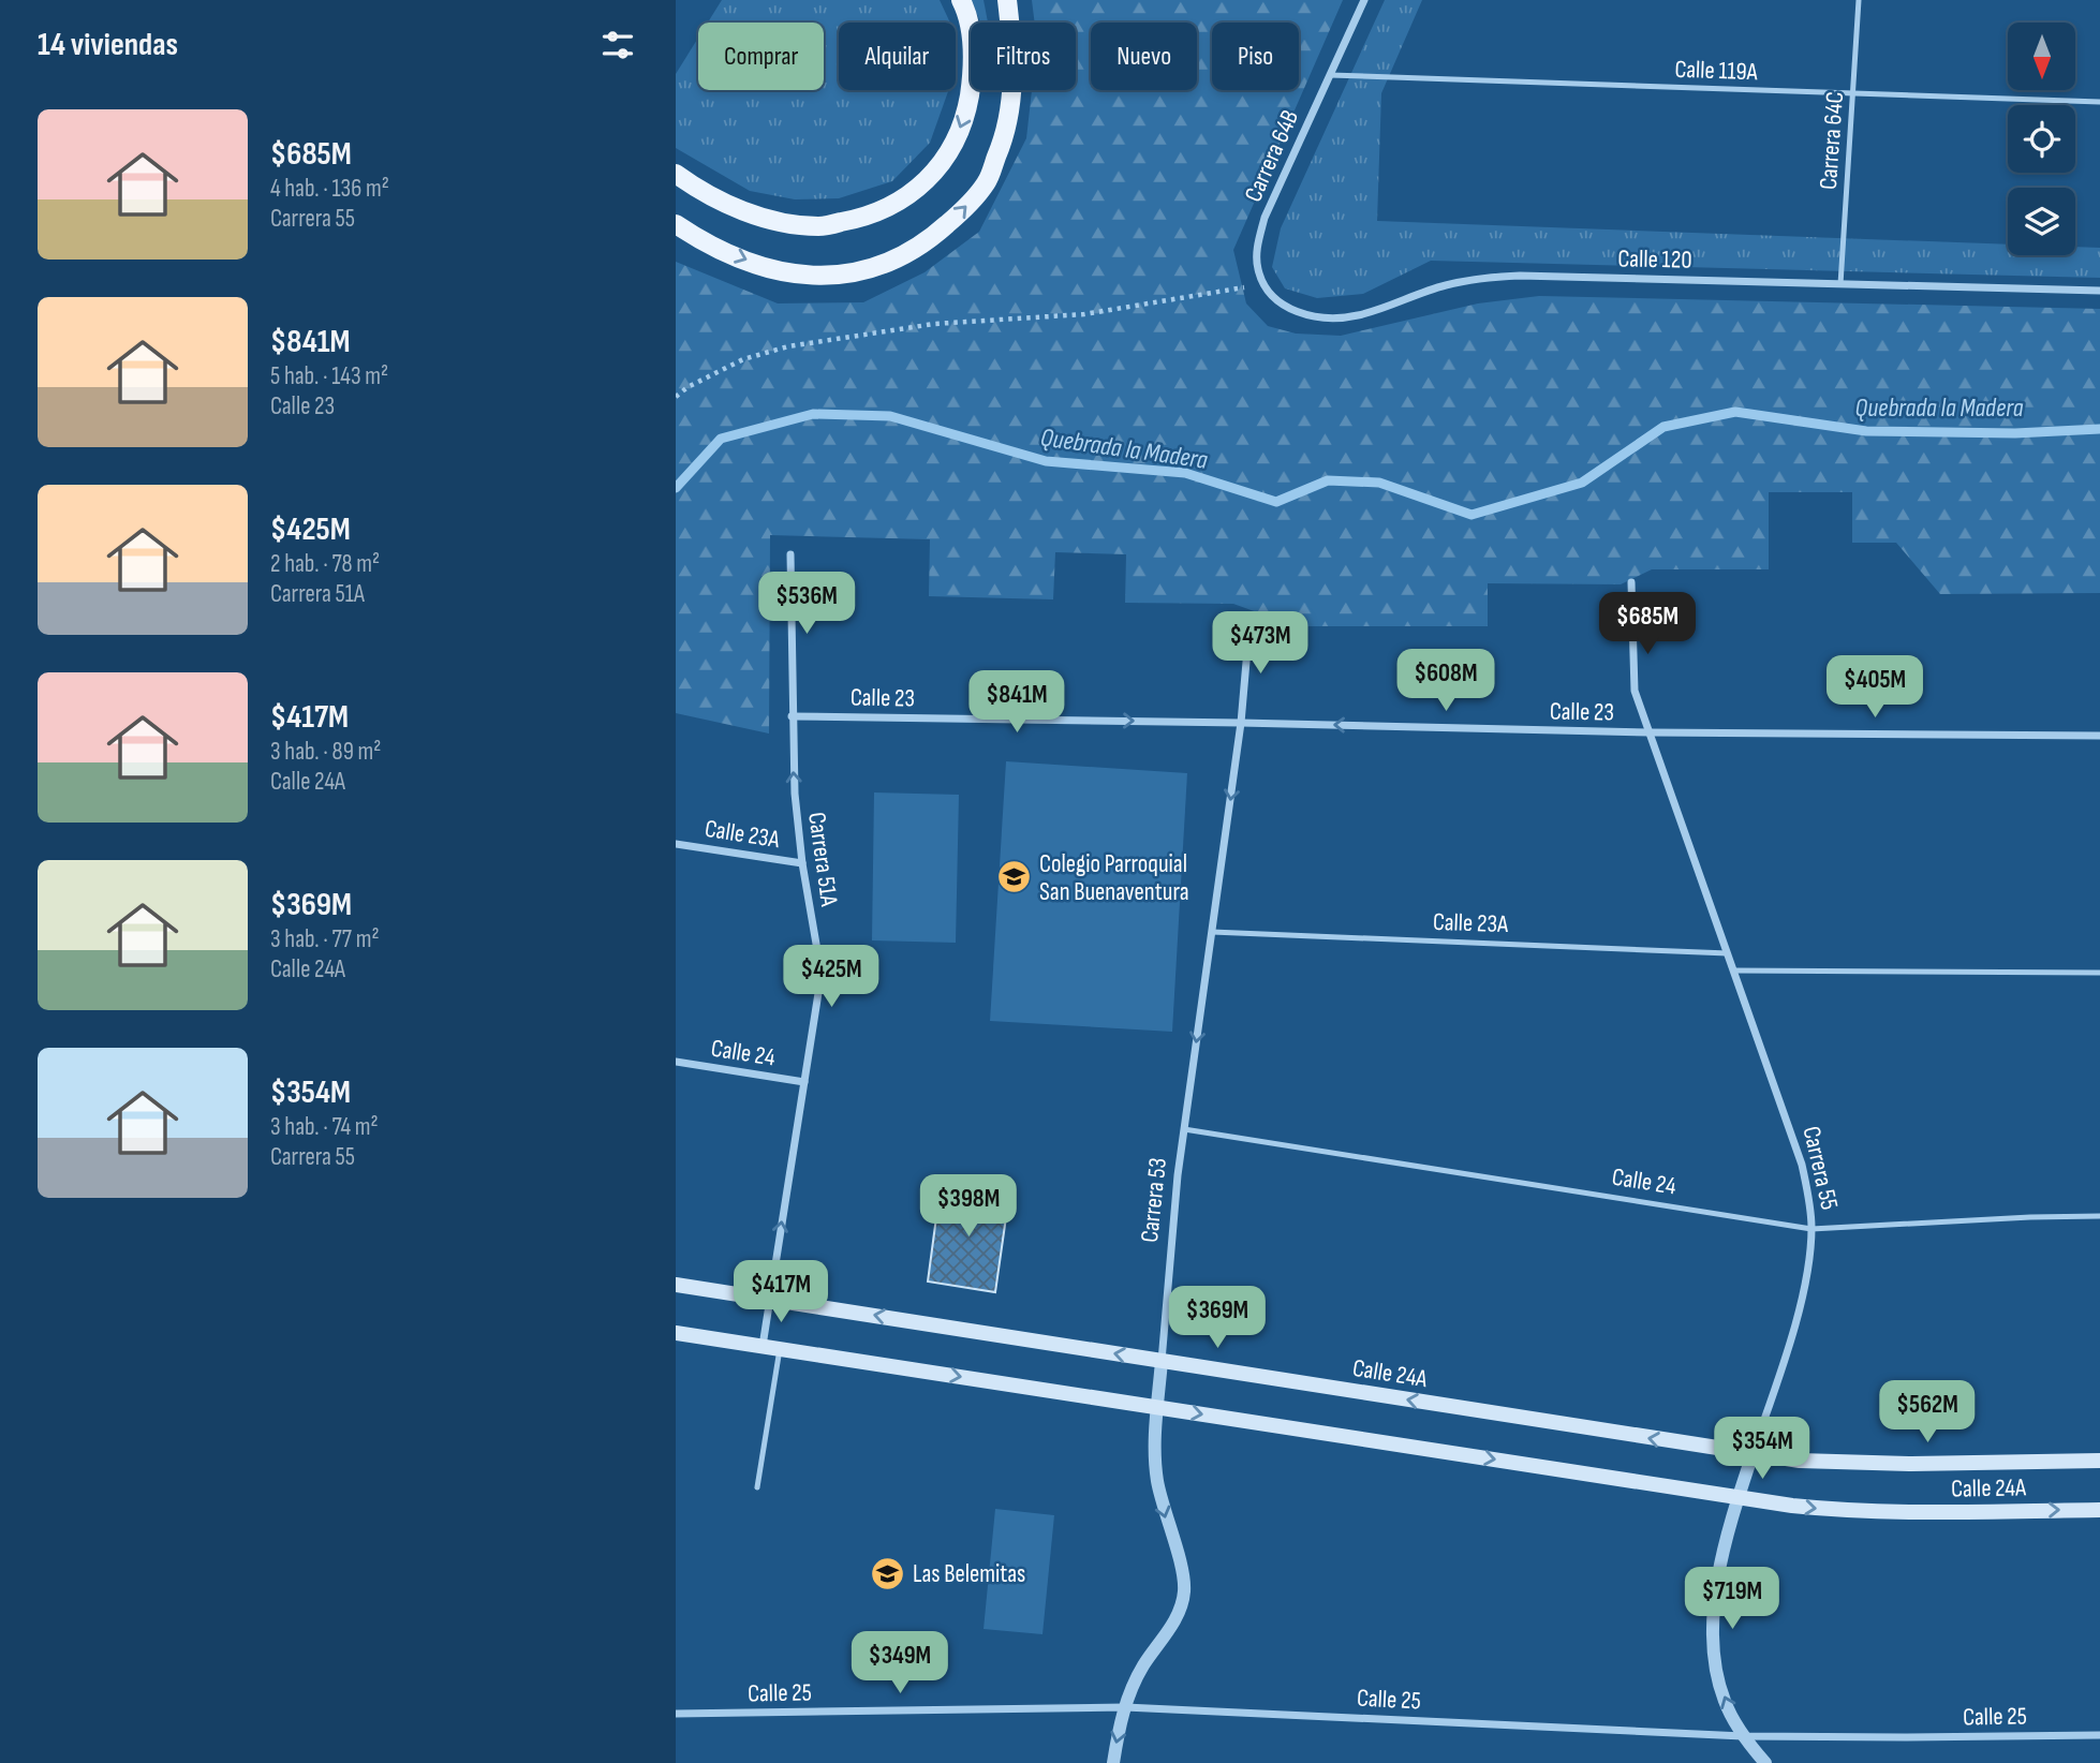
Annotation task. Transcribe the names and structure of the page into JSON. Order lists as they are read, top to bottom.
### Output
{
  "streets": {
    "main road": ["Calle 24A"],
    "street": [
      "Carrera 64B",
      "Calle 120",
      "Calle 23",
      "Calle 23A",
      "Carrera 51A",
      "Calle 24",
      "Carrera 55",
      "Carrera 53",
      "Calle 25"
    ],
    "lane": ["Calle 119A", "Carrera 64C"]
  },
  "crossings": [
    ["Calle 119A", "Carrera 64C"],
    ["Calle 119A", "Carrera 64B"],
    ["Carrera 64C", "Calle 120"],
    ["Carrera 64B", "Calle 120"],
    ["Calle 23", "Carrera 51A"],
    ["Calle 23", "Carrera 55"],
    ["Calle 23", "Carrera 53"],
    ["Calle 23A", "Carrera 51A"],
    ["Calle 23A", "Carrera 55"],
    ["Calle 23A", "Carrera 53"],
    ["Carrera 51A", "Calle 24"],
    ["Carrera 51A", "Calle 24A"],
    ["Calle 24", "Carrera 55"],
    ["Calle 24", "Carrera 53"],
    ["Carrera 55", "Calle 24A"],
    ["Carrera 55", "Calle 25"],
    ["Carrera 53", "Calle 24A"],
    ["Carrera 53", "Calle 25"]
  ],
  "one_way": ["Carrera 51A", "Carrera 53"],
  "water": ["Quebrada la Madera"],
  "places": {
    "school or university": ["Colegio Parroquial San Buenaventura", "Las Belemitas"]
  },
  "north": "bottom",
  "page": {
    "heading": "14 viviendas",
    "chip": [
      "Comprar",
      "Alquilar",
      "Filtros",
      "Nuevo",
      "Piso"
    ],
    "list": [
      {
        "name": "$685M",
        "note": "4 hab. · 136 m² · Carrera 55"
      },
      {
        "name": "$841M",
        "note": "5 hab. · 143 m² · Calle 23"
      },
      {
        "name": "$425M",
        "note": "2 hab. · 78 m² · Carrera 51A"
      },
      {
        "name": "$417M",
        "note": "3 hab. · 89 m² · Calle 24A"
      },
      {
        "name": "$369M",
        "note": "3 hab. · 77 m² · Calle 24A"
      },
      {
        "name": "$354M",
        "note": "3 hab. · 74 m² · Carrera 55"
      }
    ],
    "price": [
      "$536M",
      "$685M",
      "$473M",
      "$608M",
      "$405M",
      "$841M",
      "$425M",
      "$398M",
      "$417M",
      "$369M",
      "$562M",
      "$354M",
      "$719M",
      "$349M"
    ]
  }
}
